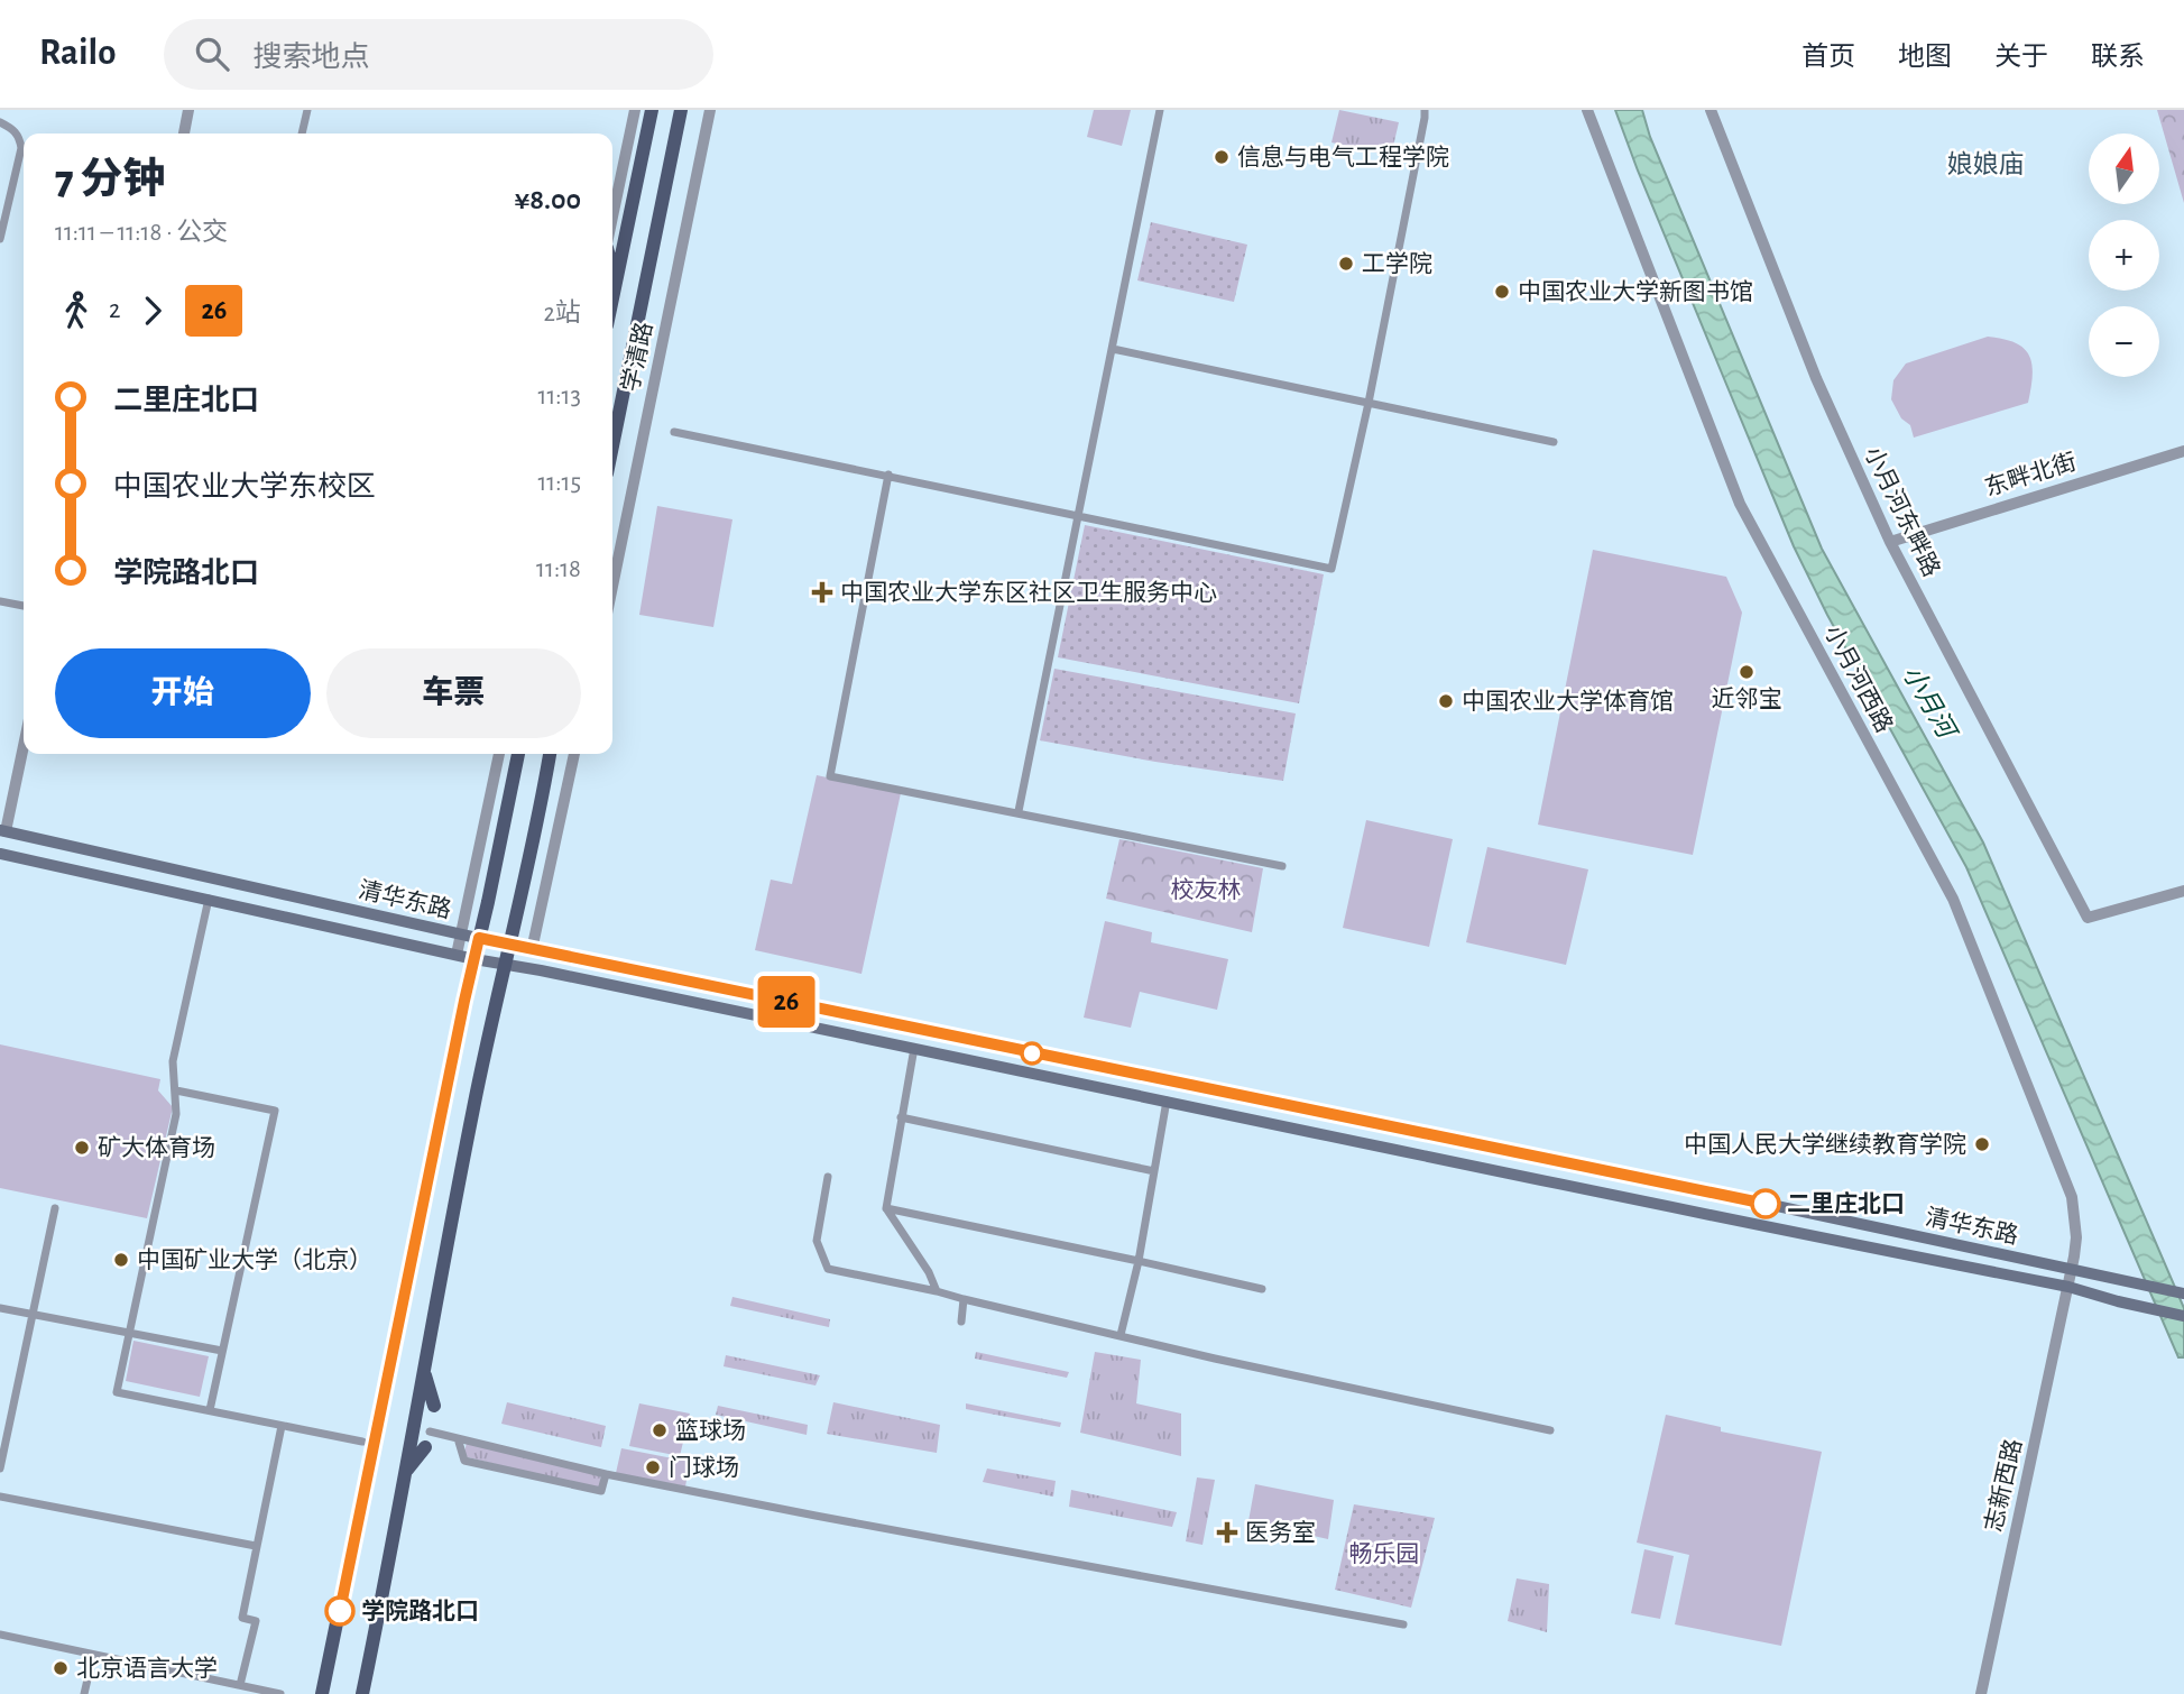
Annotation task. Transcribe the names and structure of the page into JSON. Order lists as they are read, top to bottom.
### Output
{
  "streets": {
    "main road": ["学清路", "清华东路"],
    "street": [
      "东畔北街",
      "小月河东畔路",
      "小月河西路",
      "志新西路"
    ]
  },
  "crossings": [
    ["东畔北街", "小月河东畔路"],
    ["小月河西路", "清华东路"],
    ["小月河西路", "志新西路"],
    ["清华东路", "志新西路"]
  ],
  "districts": ["娘娘庙"],
  "water": ["小月河"],
  "parks": ["校友林", "畅乐园"],
  "places": {
    "other": [
      "信息与电气工程学院",
      "工学院",
      "中国农业大学新图书馆",
      "近邻宝",
      "中国农业大学体育馆",
      "中国人民大学继续教育学院",
      "矿大体育场",
      "二里庄北口",
      "中国矿业大学（北京）",
      "篮球场",
      "门球场",
      "学院路北口",
      "北京语言大学"
    ],
    "health": ["中国农业大学东区社区卫生服务中心", "医务室"]
  },
  "lines": ["bus line 26"],
  "north": "top",
  "page": {
    "header": "Railo",
    "search": "搜索地点",
    "nav": [
      "首页",
      "地图",
      "关于",
      "联系"
    ],
    "on_map": "26",
    "map_buttons": ["+", "−"],
    "heading": ["7 分钟", "11:11 – 11:18 · 公交", "¥8.00"],
    "legs": ["2", "26", "2站"],
    "list": [
      {
        "name": "二里庄北口",
        "value": "11:13"
      },
      {
        "name": "中国农业大学东校区",
        "value": "11:15"
      },
      {
        "name": "学院路北口",
        "value": "11:18"
      }
    ],
    "buttons": ["开始", "车票"]
  }
}
